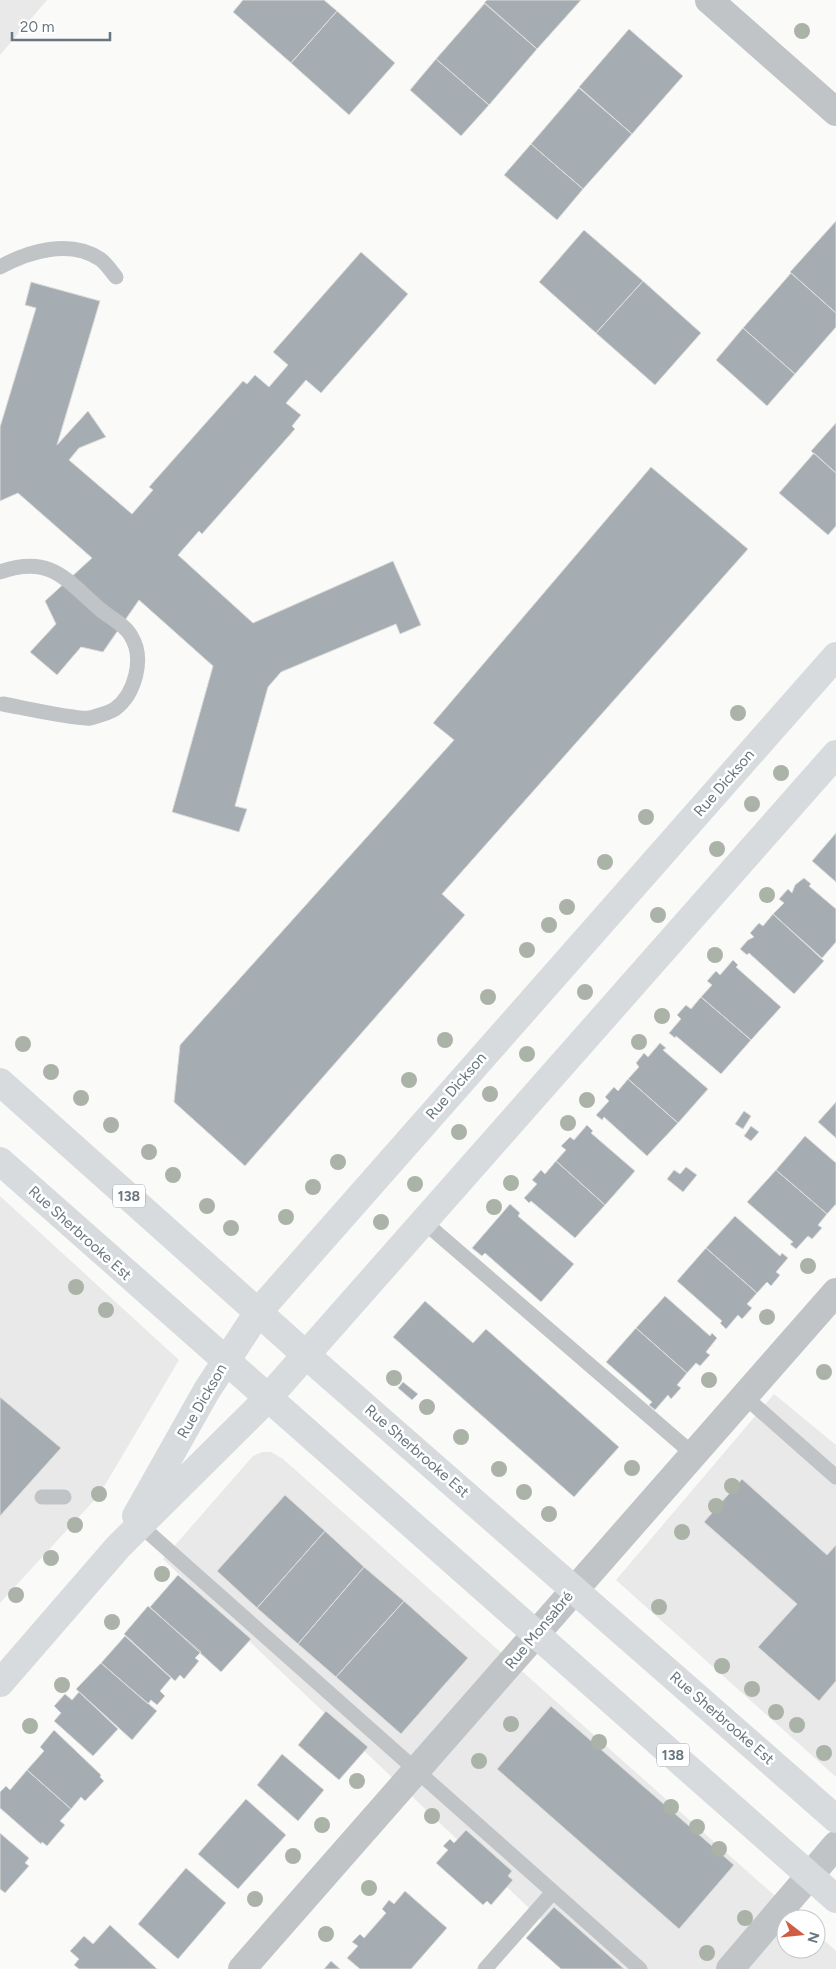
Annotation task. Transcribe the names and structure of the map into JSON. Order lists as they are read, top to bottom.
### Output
{
  "streets": {
    "main road": ["Rue Dickson", "138", "Rue Sherbrooke Est"],
    "street": ["Rue Monsabré"]
  },
  "crossings": [
    ["Rue Dickson", "Rue Sherbrooke Est"],
    ["Rue Sherbrooke Est", "Rue Monsabré"]
  ],
  "scale_bar": "20 m",
  "north": "right"
}
